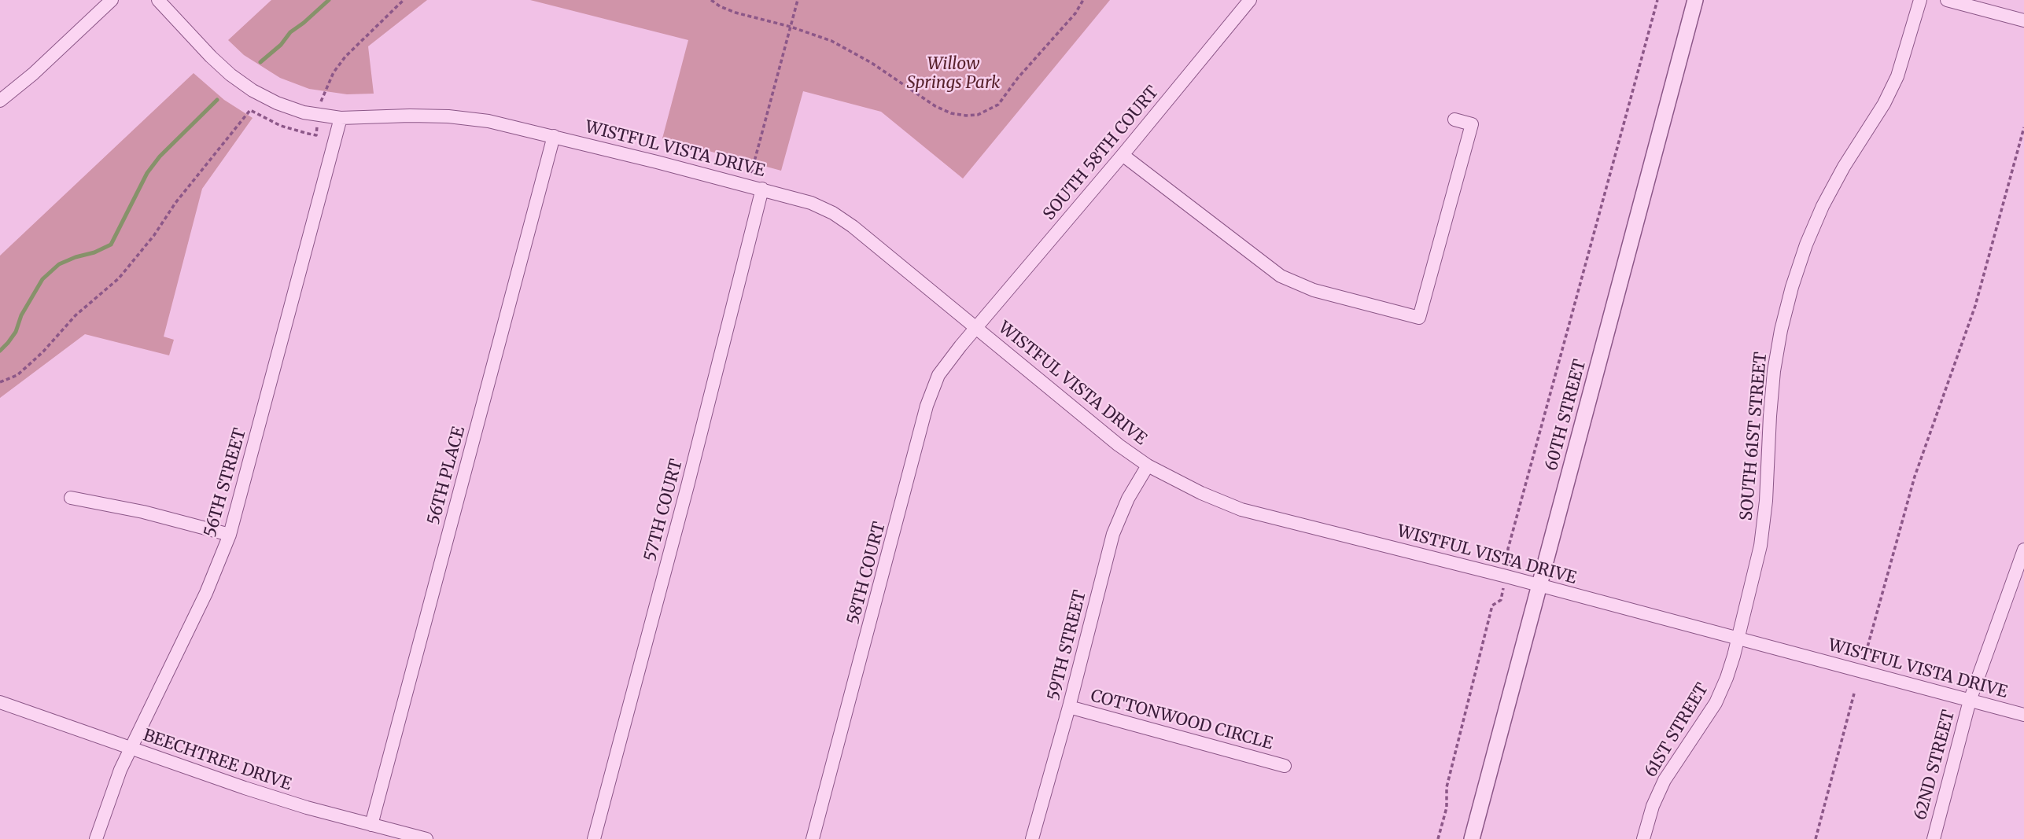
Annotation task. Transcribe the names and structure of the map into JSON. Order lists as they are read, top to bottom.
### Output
{
  "streets": {
    "street": [
      "WISTFUL VISTA DRIVE",
      "SOUTH 58TH COURT",
      "60TH STREET",
      "SOUTH 61ST STREET",
      "56TH PLACE",
      "56TH STREET",
      "57TH COURT",
      "58TH COURT",
      "59TH STREET",
      "COTTONWOOD CIRCLE",
      "61ST STREET",
      "BEECHTREE DRIVE",
      "62ND STREET"
    ]
  },
  "crossings": [
    ["WISTFUL VISTA DRIVE", "SOUTH 58TH COURT"],
    ["WISTFUL VISTA DRIVE", "60TH STREET"],
    ["WISTFUL VISTA DRIVE", "SOUTH 61ST STREET"],
    ["WISTFUL VISTA DRIVE", "56TH PLACE"],
    ["WISTFUL VISTA DRIVE", "56TH STREET"],
    ["WISTFUL VISTA DRIVE", "57TH COURT"],
    ["WISTFUL VISTA DRIVE", "58TH COURT"],
    ["WISTFUL VISTA DRIVE", "59TH STREET"],
    ["WISTFUL VISTA DRIVE", "61ST STREET"],
    ["WISTFUL VISTA DRIVE", "62ND STREET"],
    ["SOUTH 58TH COURT", "58TH COURT"],
    ["SOUTH 61ST STREET", "61ST STREET"],
    ["56TH PLACE", "BEECHTREE DRIVE"],
    ["56TH STREET", "BEECHTREE DRIVE"],
    ["59TH STREET", "COTTONWOOD CIRCLE"]
  ],
  "parks": ["Willow Springs Park"]
}
